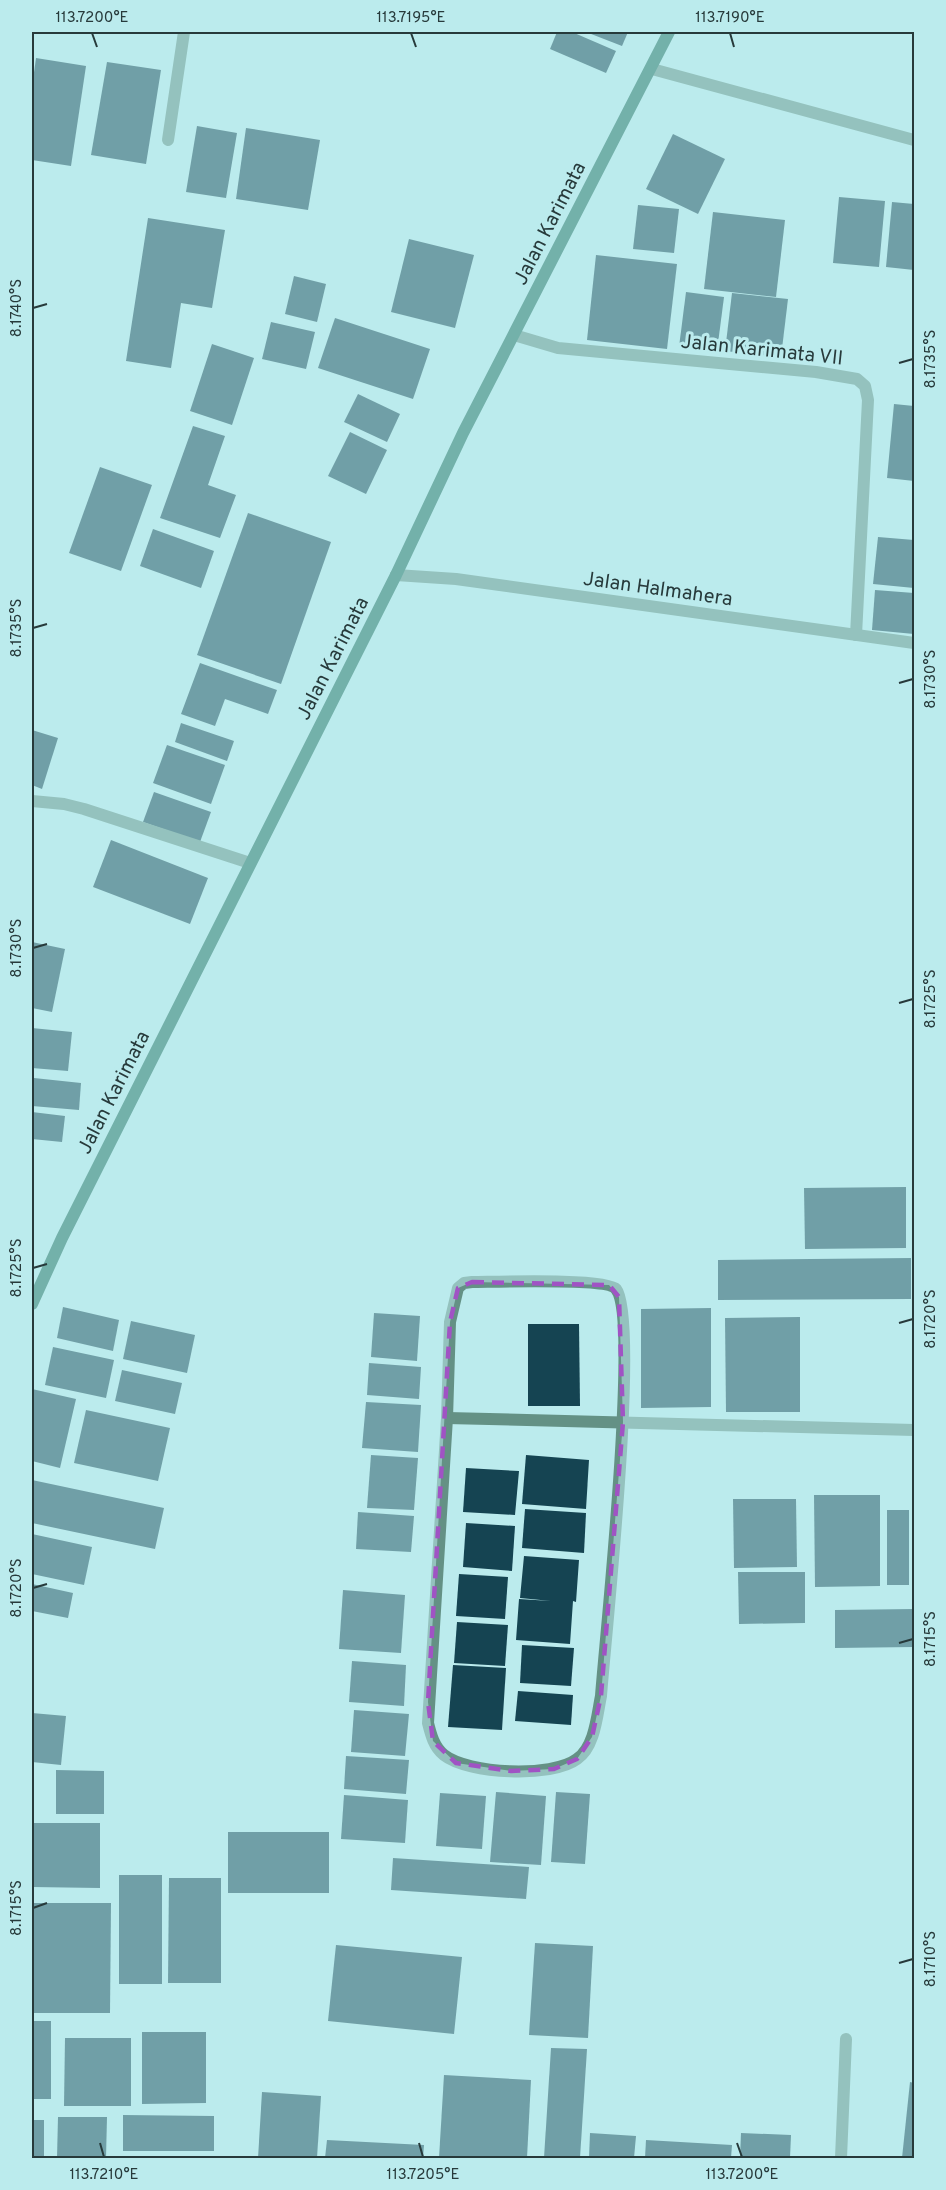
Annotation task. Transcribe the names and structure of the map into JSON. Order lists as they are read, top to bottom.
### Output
{
  "streets": {
    "main road": ["Jalan Karimata"],
    "street": ["Jalan Karimata VII", "Jalan Halmahera"]
  },
  "crossings": [
    ["Jalan Karimata", "Jalan Karimata VII"],
    ["Jalan Karimata", "Jalan Halmahera"],
    ["Jalan Karimata VII", "Jalan Halmahera"]
  ],
  "coordinates": [
    "113.7200°E",
    "113.7195°E",
    "113.7190°E",
    "8.1740°S",
    "8.1735°S",
    "8.1730°S",
    "8.1725°S",
    "8.1720°S",
    "8.1715°S",
    "8.1710°S",
    "113.7210°E",
    "113.7205°E"
  ]
}
